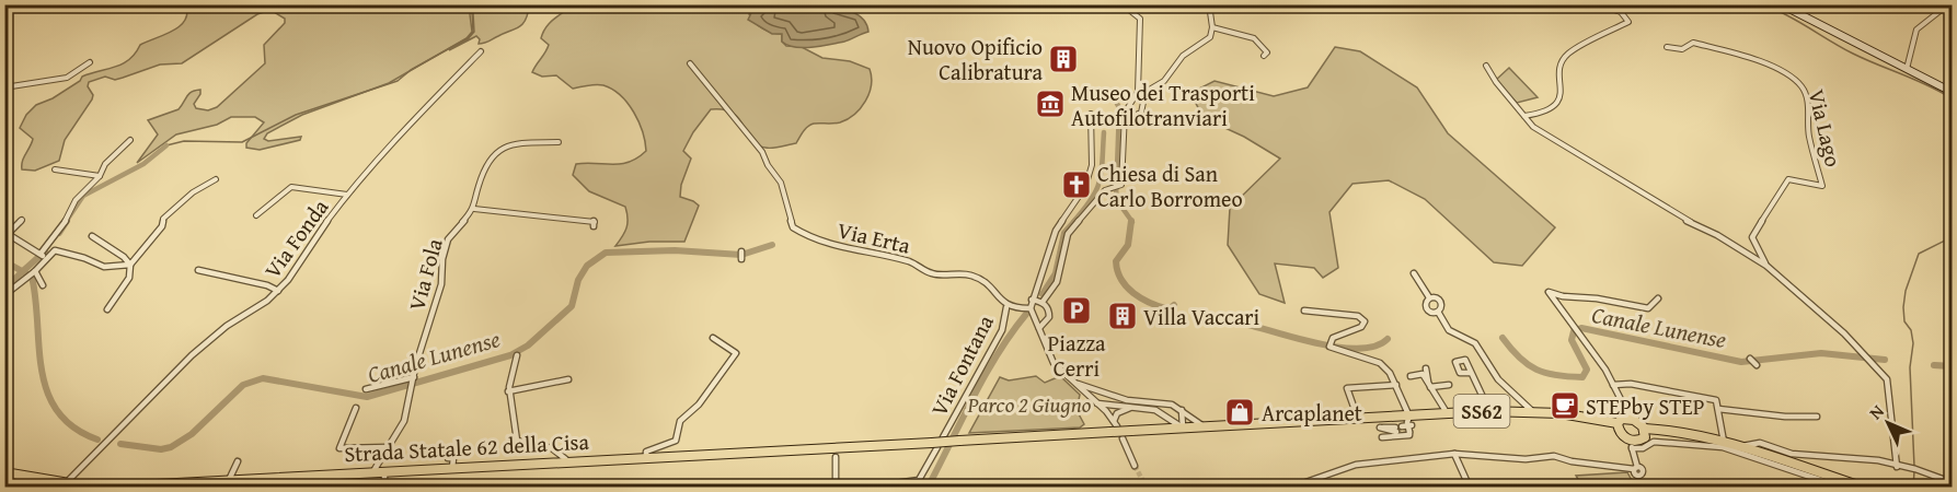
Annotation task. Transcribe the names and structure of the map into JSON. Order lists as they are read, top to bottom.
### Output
{
  "streets": {
    "main road": ["SS62", "Strada Statale 62 della Cisa"],
    "street": [
      "Via Lago",
      "Via Erta",
      "Via Fonda",
      "Via Fola",
      "Via Fontana"
    ]
  },
  "crossings": [
    ["Via Erta", "Via Fontana"],
    ["Via Fonda", "Strada Statale 62 della Cisa"],
    ["Via Fola", "Strada Statale 62 della Cisa"],
    ["Via Fontana", "SS62"],
    ["Via Fontana", "Strada Statale 62 della Cisa"],
    ["SS62", "Strada Statale 62 della Cisa"]
  ],
  "water": ["Canale Lunense"],
  "parks": ["Parco 2 Giugno"],
  "places": {
    "building": ["Nuovo Opificio Calibratura", "Villa Vaccari"],
    "museum": ["Museo dei Trasporti Autofilotranviari"],
    "church": ["Chiesa di San Carlo Borromeo"],
    "parking": ["Piazza Cerri"],
    "cafe": ["STEPby STEP"],
    "shop": ["Arcaplanet"]
  },
  "north": "top left"
}
